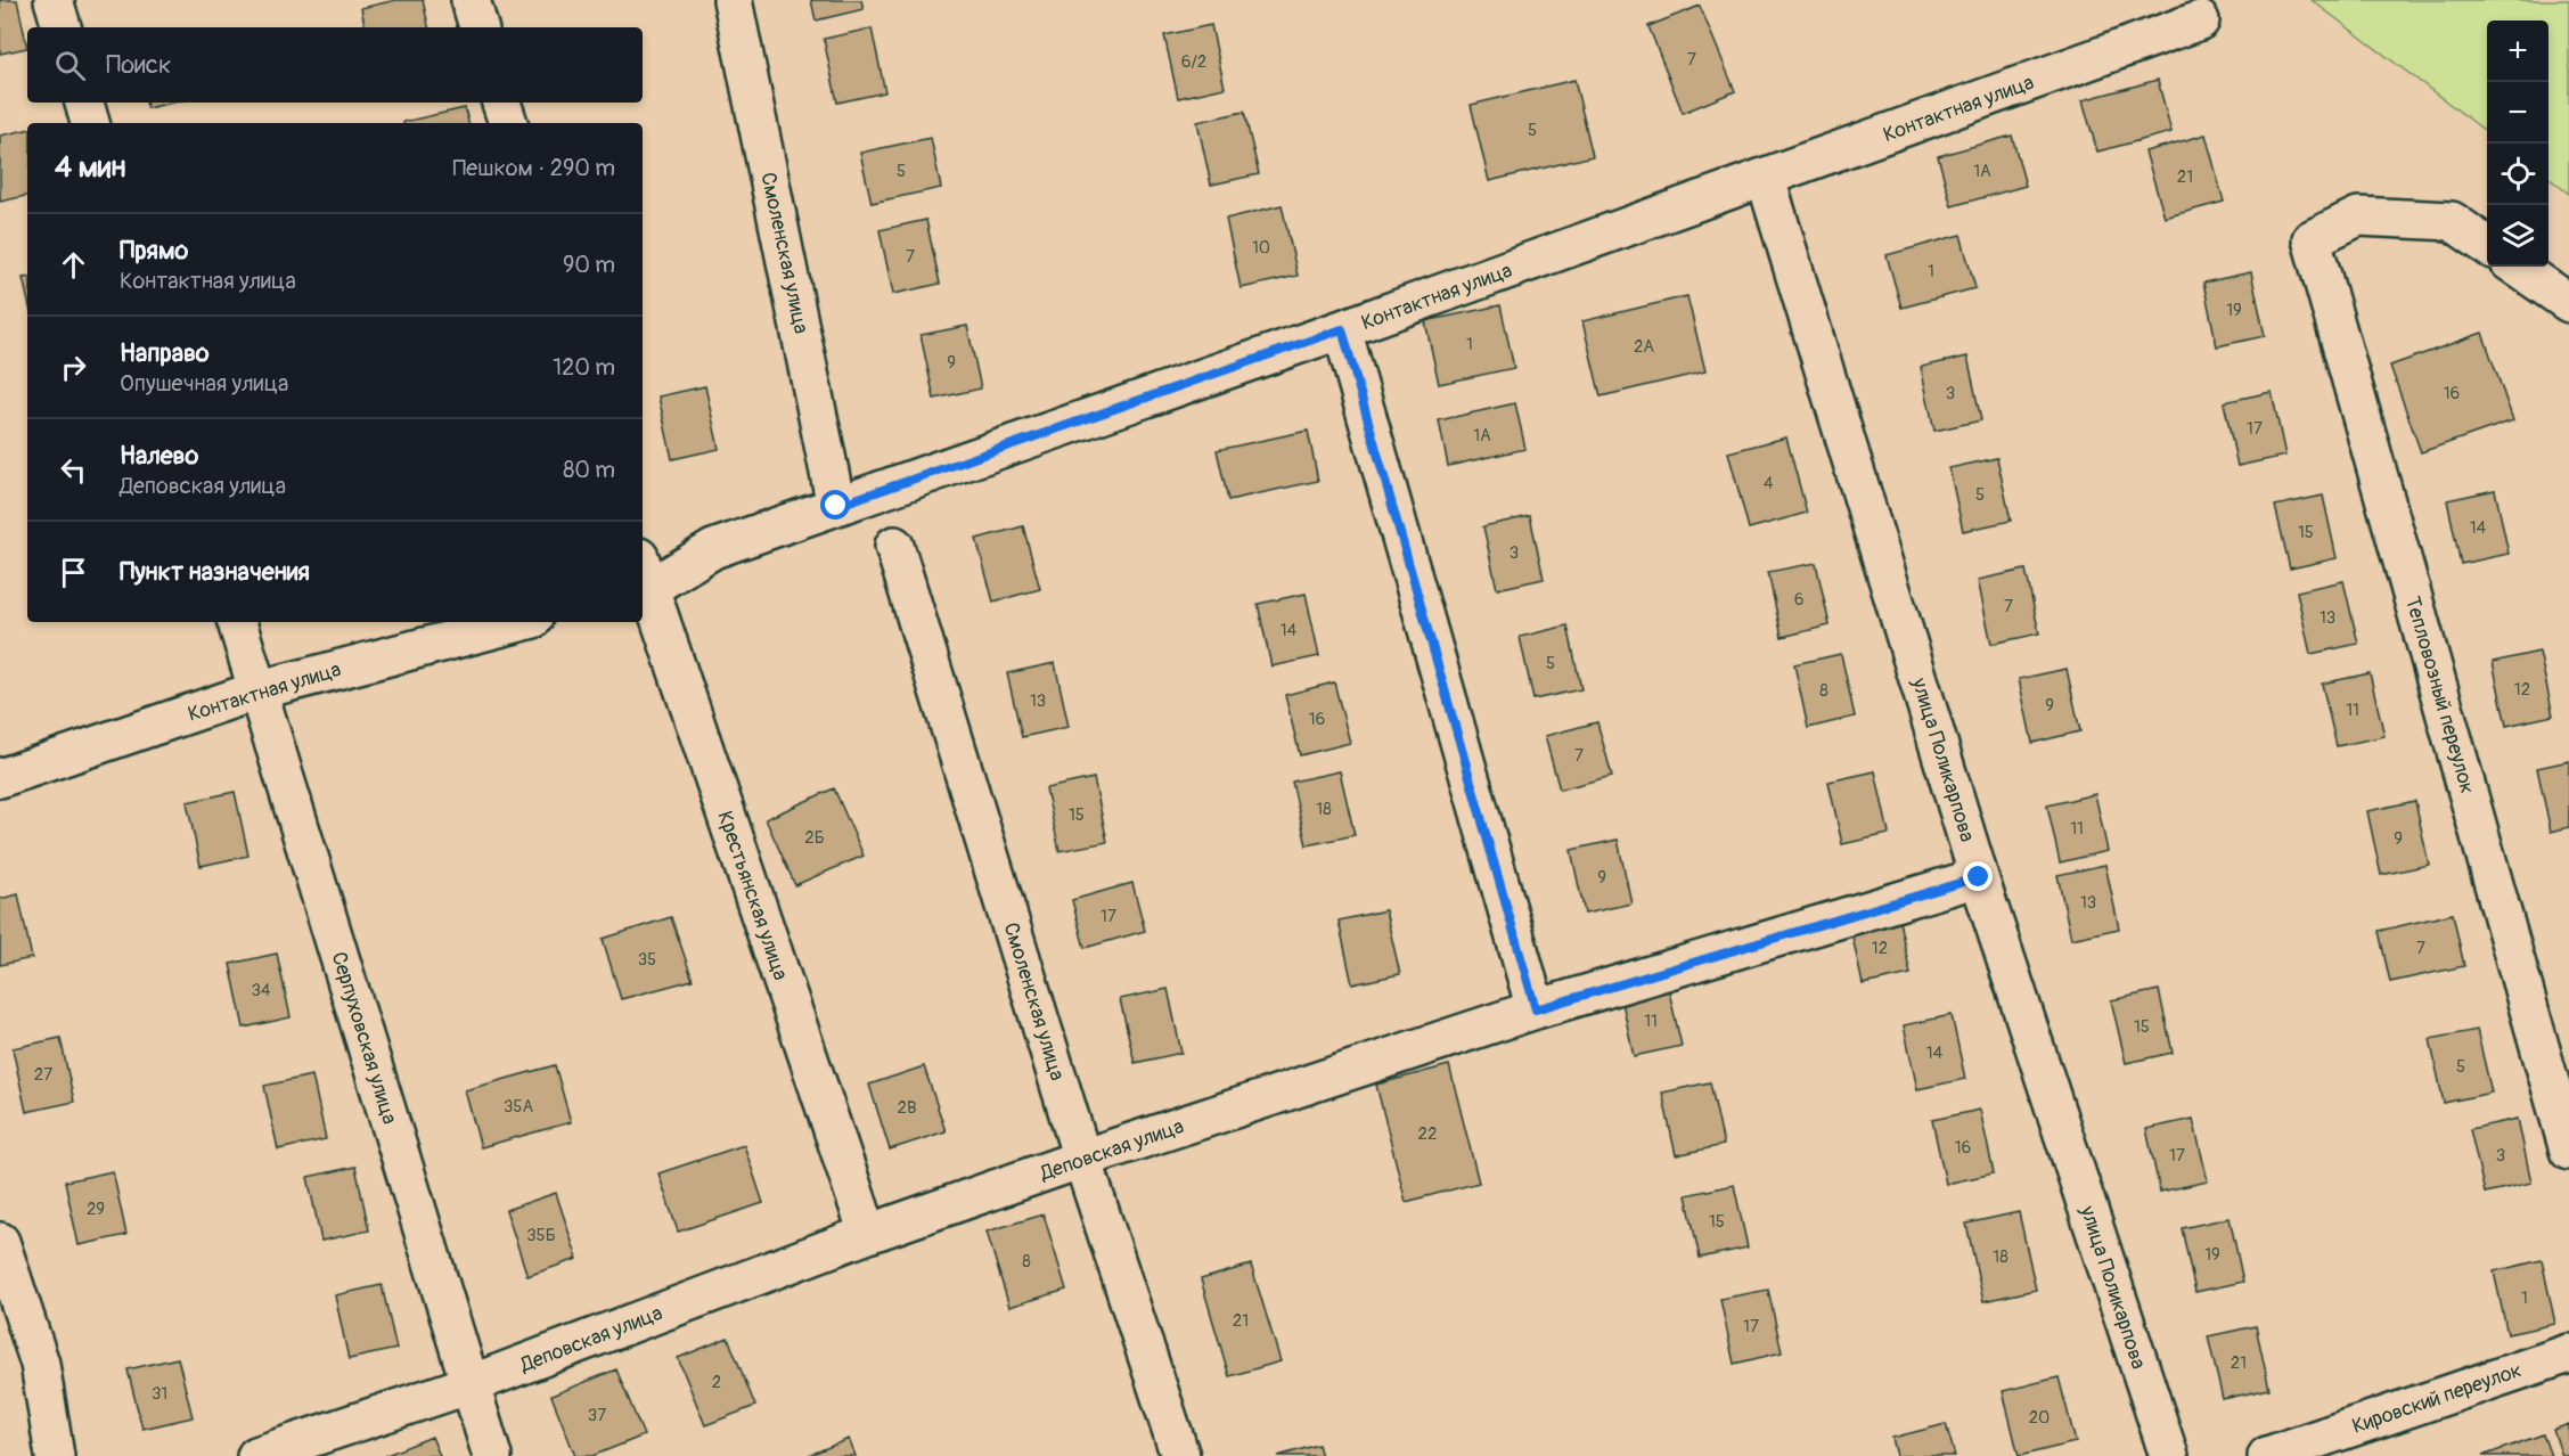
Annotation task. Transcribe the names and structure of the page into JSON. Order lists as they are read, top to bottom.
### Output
{
  "streets": {
    "street": [
      "Контактная улица",
      "Смоленская улица",
      "Тепловозный переулок",
      "улица Поликарпова",
      "Крестьянская улица",
      "Серпуховская улица",
      "Деповская улица",
      "Кировский переулок"
    ]
  },
  "crossings": [
    ["Контактная улица", "Смоленская улица"],
    ["Контактная улица", "улица Поликарпова"],
    ["Контактная улица", "Крестьянская улица"],
    ["Контактная улица", "Серпуховская улица"],
    ["Смоленская улица", "Деповская улица"],
    ["улица Поликарпова", "Деповская улица"],
    ["Крестьянская улица", "Деповская улица"],
    ["Серпуховская улица", "Деповская улица"]
  ],
  "house_numbers": [
    "7",
    "6/2",
    "5",
    "5",
    "1А",
    "21",
    "10",
    "7",
    "1",
    "19",
    "1",
    "2А",
    "9",
    "3",
    "16",
    "17",
    "1А",
    "4",
    "5",
    "14",
    "15",
    "3",
    "6",
    "7",
    "13",
    "14",
    "5",
    "12",
    "8",
    "13",
    "9",
    "11",
    "16",
    "7",
    "18",
    "15",
    "11",
    "2Б",
    "9",
    "9",
    "13",
    "17",
    "12",
    "7",
    "35",
    "34",
    "11",
    "15",
    "14",
    "5",
    "27",
    "35А",
    "2В",
    "22",
    "16",
    "17",
    "3",
    "29",
    "15",
    "35Б",
    "19",
    "18",
    "8",
    "1",
    "21",
    "17",
    "21",
    "2",
    "31",
    "37",
    "20"
  ],
  "page": {
    "map_buttons": ["+", "−"],
    "search": "Поиск",
    "heading": ["4 мин", "Пешком · 290 m"],
    "list": [
      ["Прямо", "Контактная улица", "90 m"],
      ["Направо", "Опушечная улица", "120 m"],
      ["Налево", "Деповская улица", "80 m"],
      "Пункт назначения"
    ]
  }
}
